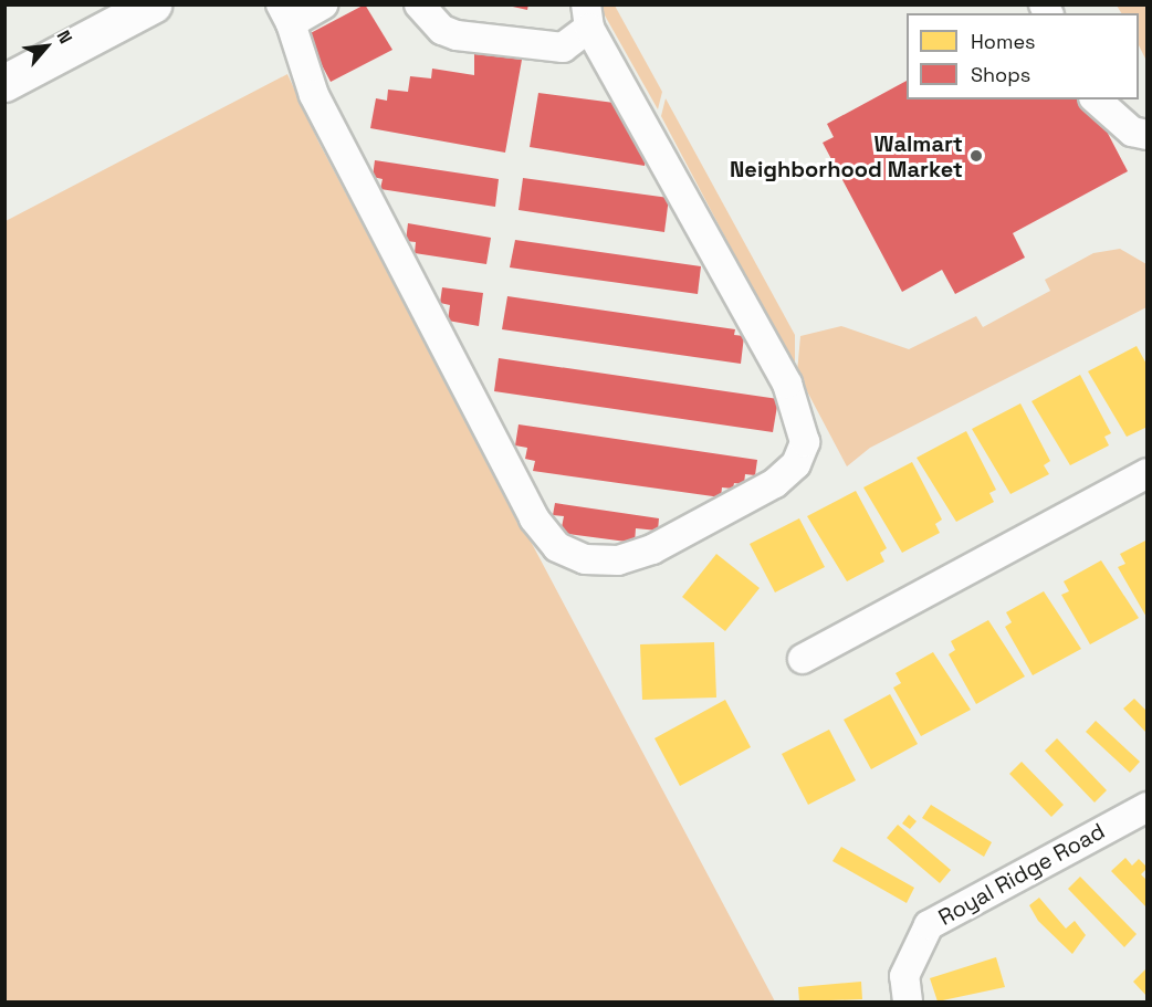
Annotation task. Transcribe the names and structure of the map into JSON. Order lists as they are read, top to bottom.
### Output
{
  "streets": {
    "street": ["Royal Ridge Road"]
  },
  "places": ["Walmart Neighborhood Market"],
  "legend": ["Homes", "Shops"],
  "north": "top right"
}
